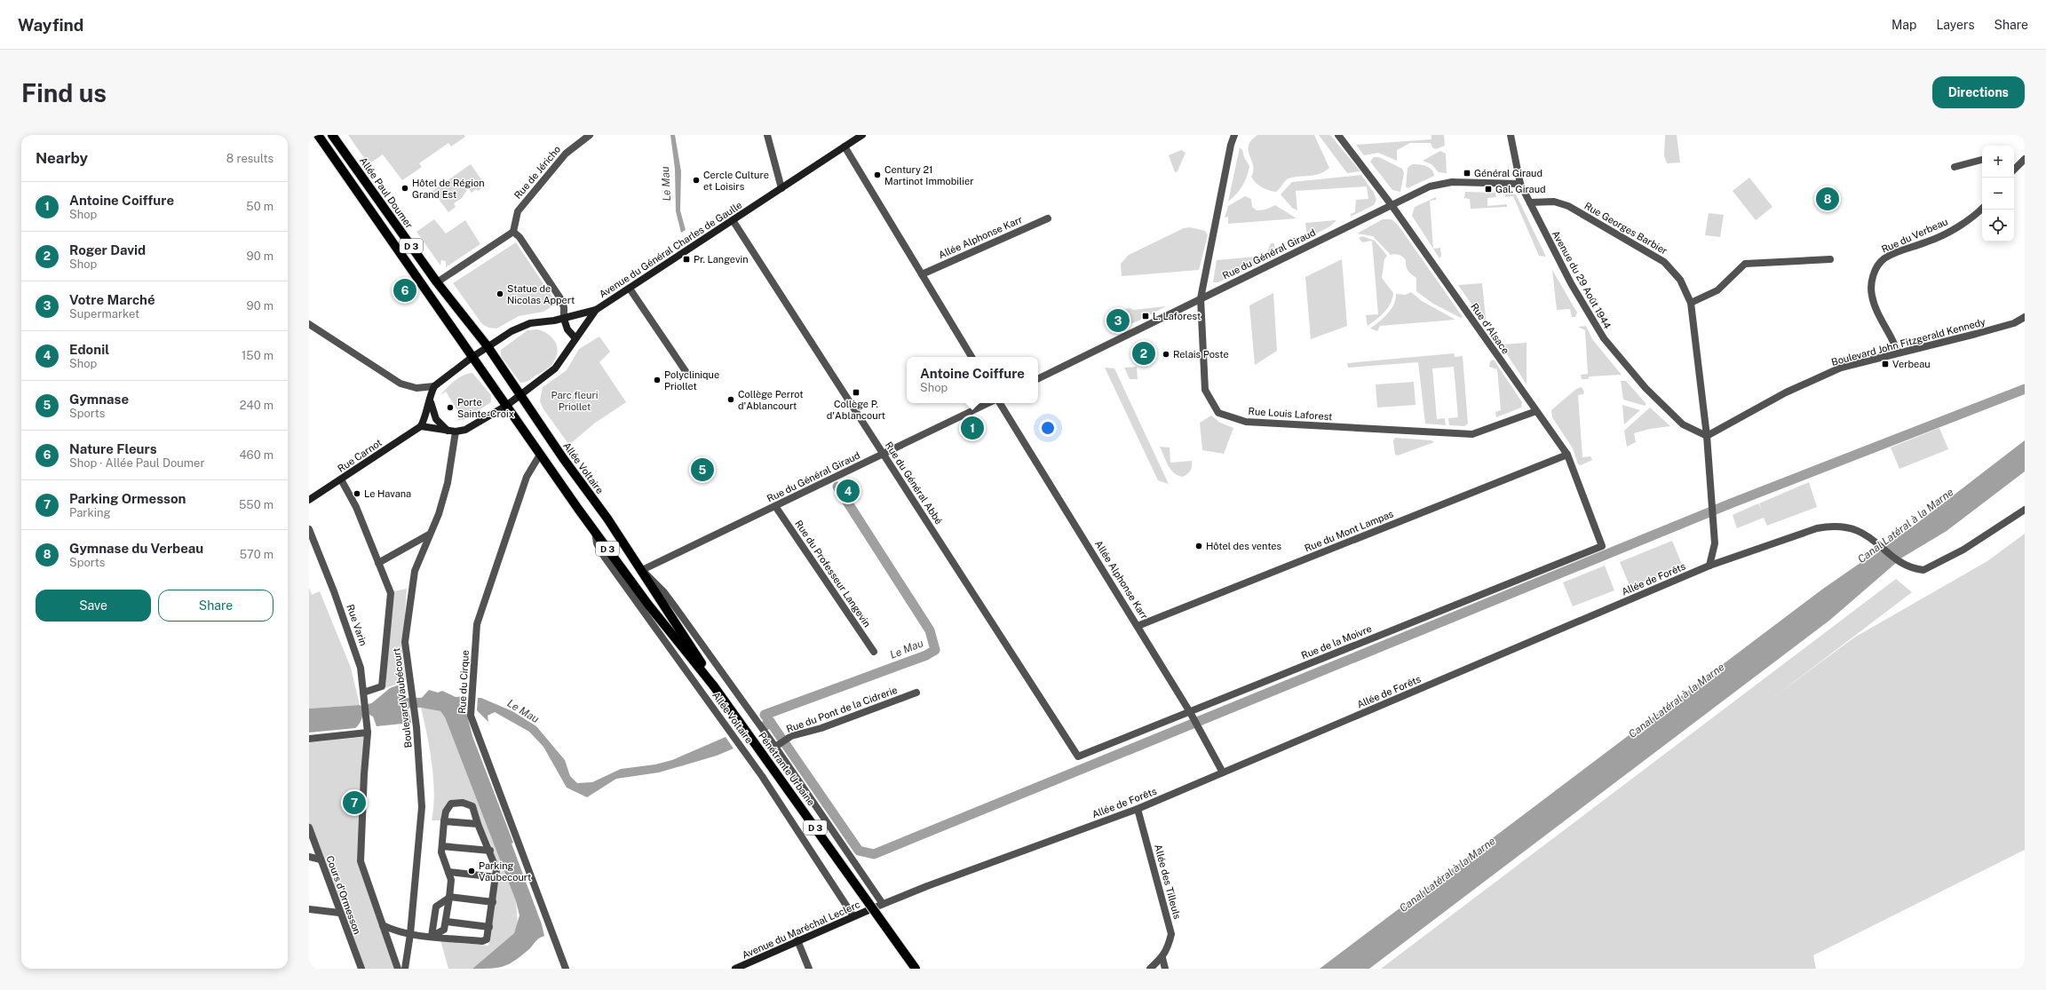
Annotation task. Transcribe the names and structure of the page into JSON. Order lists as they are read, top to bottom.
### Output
{
  "streets": {
    "main road": [
      "Allée Paul Doumer",
      "D 3",
      "Avenue du Général Charles de Gaulle",
      "Rue Carnot",
      "Allée Voltaire",
      "Pénétrante Urbaine",
      "Avenue du Maréchal Leclerc"
    ],
    "street": [
      "Rue de Jéricho",
      "Rue Georges Barbier",
      "Rue du Verbeau",
      "Allée Alphonse Karr",
      "Rue du Général Giraud",
      "Avenue du 29 Août 1944",
      "Rue d'Alsace",
      "Boulevard John Fitzgerald Kennedy",
      "Rue Louis Laforest",
      "Rue du Général Abbé",
      "Rue du Mont Lampas",
      "Rue du Professeur Langevin",
      "Allée de Forêts",
      "Rue Varin",
      "Rue de la Moivre",
      "Rue du Cirque",
      "Boulevard Vaubécourt",
      "Rue du Pont de la Cidrerie",
      "Allée des Tilleuls",
      "Cours d'Ormesson"
    ]
  },
  "crossings": [
    ["Allée Paul Doumer", "D 3"],
    ["Allée Paul Doumer", "Avenue du Général Charles de Gaulle"],
    ["Rue Georges Barbier", "Avenue du 29 Août 1944"],
    ["Rue Georges Barbier", "Boulevard John Fitzgerald Kennedy"],
    ["Rue du Verbeau", "Boulevard John Fitzgerald Kennedy"],
    ["Allée Alphonse Karr", "Rue du Mont Lampas"],
    ["Allée Alphonse Karr", "Allée de Forêts"],
    ["Allée Alphonse Karr", "Rue de la Moivre"],
    ["D 3", "Avenue du Général Charles de Gaulle"],
    ["D 3", "Allée Voltaire"],
    ["Avenue du Général Charles de Gaulle", "Allée Voltaire"],
    ["Avenue du Général Charles de Gaulle", "Rue du Général Abbé"],
    ["Avenue du Général Charles de Gaulle", "Boulevard Vaubécourt"],
    ["Rue du Général Giraud", "Avenue du 29 Août 1944"],
    ["Rue du Général Giraud", "Rue d'Alsace"],
    ["Rue du Général Giraud", "Rue Louis Laforest"],
    ["Rue du Général Giraud", "Allée Voltaire"],
    ["Rue du Général Giraud", "Rue du Général Abbé"],
    ["Rue du Général Giraud", "Rue du Professeur Langevin"],
    ["Avenue du 29 Août 1944", "Boulevard John Fitzgerald Kennedy"],
    ["Rue d'Alsace", "Rue Louis Laforest"],
    ["Rue d'Alsace", "Rue du Mont Lampas"],
    ["Rue d'Alsace", "Rue de la Moivre"],
    ["Allée Voltaire", "Allée de Forêts"],
    ["Allée Voltaire", "Rue du Cirque"],
    ["Allée Voltaire", "Rue du Pont de la Cidrerie"],
    ["Allée Voltaire", "Pénétrante Urbaine"],
    ["Allée Voltaire", "Avenue du Maréchal Leclerc"],
    ["Rue du Général Abbé", "Rue de la Moivre"],
    ["Allée de Forêts", "Allée des Tilleuls"],
    ["Allée de Forêts", "Avenue du Maréchal Leclerc"]
  ],
  "water": ["Le Mau", "Canal Latéral à la Marne"],
  "parks": ["Parc fleuri Priollet"],
  "places": {
    "transit": [
      "Général Giraud",
      "Gal. Giraud",
      "Pr. Langevin",
      "L. Laforest",
      "Verbeau",
      "Collège P. d'Ablancourt"
    ],
    "other": [
      "Century 21 Martinot Immobilier",
      "Cercle Culture et Loisirs",
      "Hôtel de Région Grand Est",
      "Statue de Nicolas Appert",
      "Relais Poste",
      "Polyclinique Priollet",
      "Collège Perrot d'Ablancourt",
      "Porte Sainte-Croix",
      "Le Havana",
      "Hôtel des ventes",
      "Parking Vaubecourt"
    ]
  },
  "page": {
    "header": "Wayfind",
    "nav": ["Map", "Layers", "Share"],
    "buttons": [
      "Directions",
      ["Save", "Share"]
    ],
    "title": "Find us",
    "heading": ["Nearby", "8 results"],
    "map_buttons": ["+", "−"],
    "list": [
      {
        "mark": "1",
        "name": "Antoine Coiffure",
        "note": "Shop",
        "value": "50 m"
      },
      {
        "mark": "2",
        "name": "Roger David",
        "note": "Shop",
        "value": "90 m"
      },
      {
        "mark": "3",
        "name": "Votre Marché",
        "note": "Supermarket",
        "value": "90 m"
      },
      {
        "mark": "4",
        "name": "Edonil",
        "note": "Shop",
        "value": "150 m"
      },
      {
        "mark": "5",
        "name": "Gymnase",
        "note": "Sports",
        "value": "240 m"
      },
      {
        "mark": "6",
        "name": "Nature Fleurs",
        "note": "Shop · Allée Paul Doumer",
        "value": "460 m"
      },
      {
        "mark": "7",
        "name": "Parking Ormesson",
        "note": "Parking",
        "value": "550 m"
      },
      {
        "mark": "8",
        "name": "Gymnase du Verbeau",
        "note": "Sports",
        "value": "570 m"
      }
    ],
    "pins": [
      "8",
      "6",
      "3",
      "2",
      "1",
      "5",
      "4",
      "7"
    ],
    "popup": ["Antoine Coiffure", "Shop"]
  }
}
